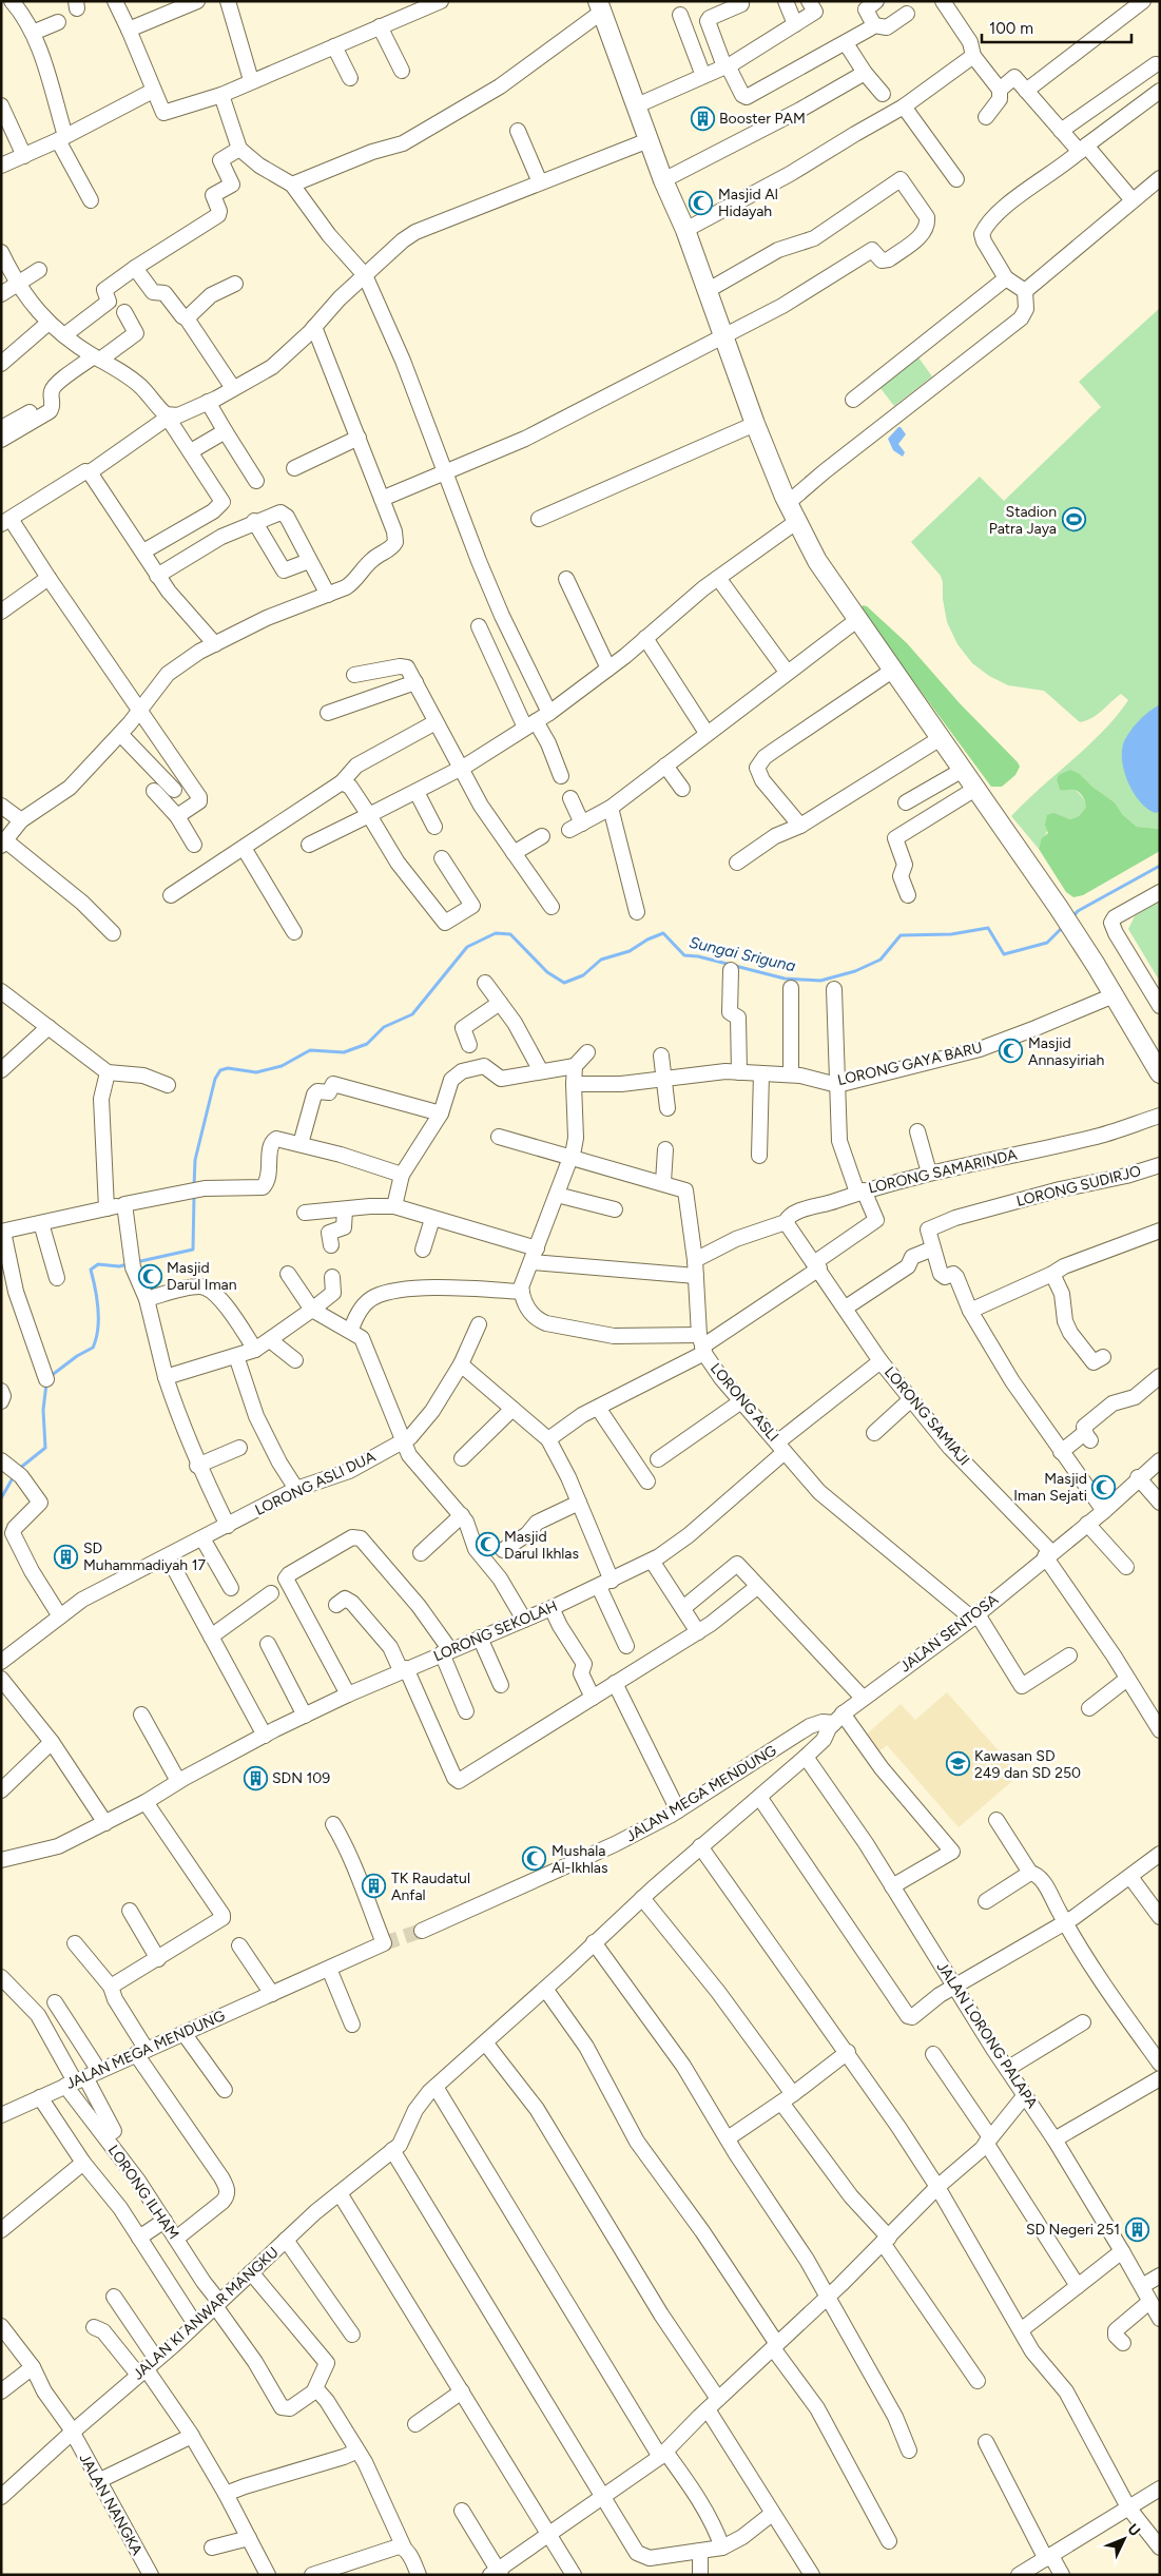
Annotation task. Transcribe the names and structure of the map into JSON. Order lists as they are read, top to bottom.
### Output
{
  "streets": {
    "street": [
      "LORONG GAYA BARU",
      "LORONG SAMARINDA",
      "LORONG SUDIRJO",
      "LORONG ASLI",
      "LORONG SAMIAJI",
      "LORONG ASLI DUA",
      "LORONG SEKOLAH",
      "JALAN SENTOSA",
      "JALAN MEGA MENDUNG",
      "JALAN LORONG PALAPA",
      "LORONG ILHAM",
      "JALAN KI ANWAR MANGKU",
      "JALAN NANGKA"
    ]
  },
  "crossings": [
    ["LORONG SAMARINDA", "LORONG ASLI"],
    ["LORONG ASLI", "LORONG SEKOLAH"],
    ["LORONG ASLI", "JALAN SENTOSA"],
    ["LORONG SAMIAJI", "LORONG SEKOLAH"],
    ["LORONG SAMIAJI", "JALAN SENTOSA"],
    ["JALAN SENTOSA", "JALAN MEGA MENDUNG"],
    ["JALAN SENTOSA", "JALAN LORONG PALAPA"],
    ["JALAN SENTOSA", "JALAN KI ANWAR MANGKU"],
    ["JALAN MEGA MENDUNG", "LORONG ILHAM"],
    ["LORONG ILHAM", "JALAN KI ANWAR MANGKU"],
    ["JALAN KI ANWAR MANGKU", "JALAN NANGKA"]
  ],
  "water": ["Sungai Sriguna"],
  "places": {
    "building": [
      "Booster PAM",
      "SD Muhammadiyah 17",
      "SDN 109",
      "TK Raudatul Anfal",
      "SD Negeri 251"
    ],
    "mosque": [
      "Masjid Al Hidayah",
      "Masjid Annasyiriah",
      "Masjid Darul Iman",
      "Masjid Iman Sejati",
      "Masjid Darul Ikhlas",
      "Mushala Al-Ikhlas"
    ],
    "sports": ["Stadion Patra Jaya"],
    "school or university": ["Kawasan SD 249 dan SD 250"]
  },
  "scale_bar": "100 m",
  "north": "top right"
}
